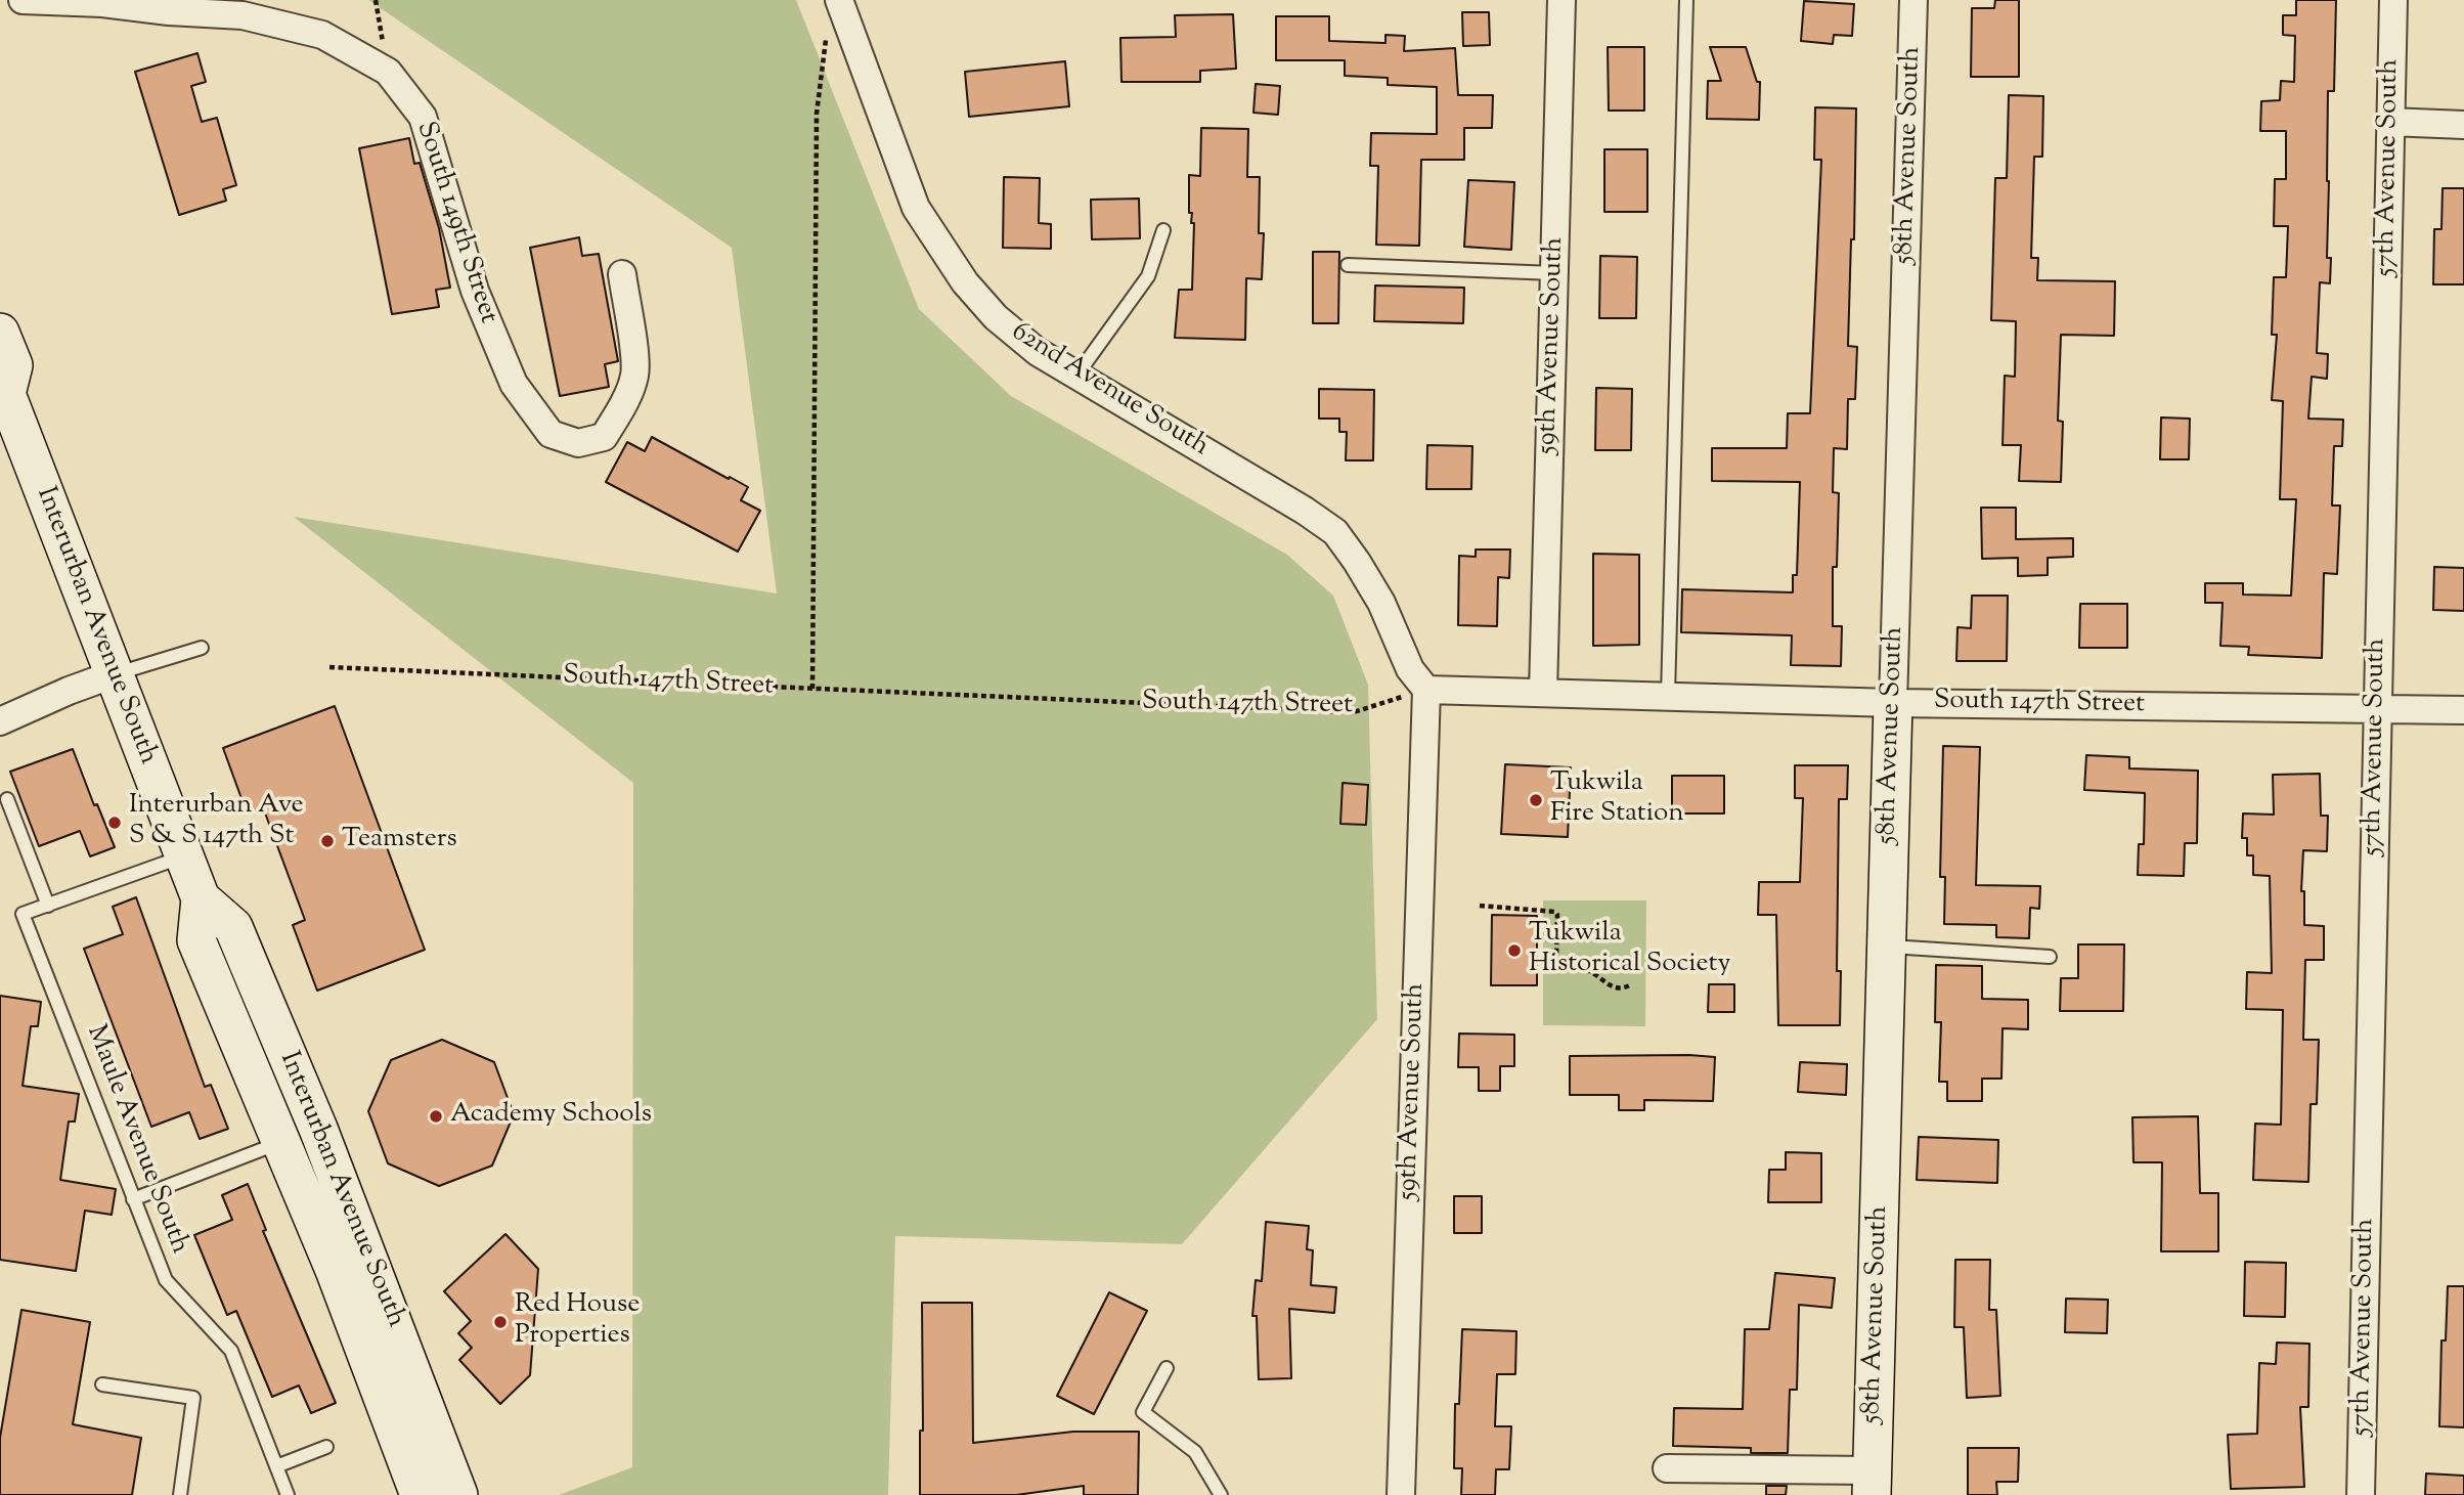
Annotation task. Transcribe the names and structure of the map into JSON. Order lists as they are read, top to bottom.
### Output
{
  "streets": {
    "main road": ["58th Avenue South", "Interurban Avenue South"],
    "street": [
      "57th Avenue South",
      "South 149th Street",
      "59th Avenue South",
      "62nd Avenue South",
      "South 147th Street"
    ],
    "lane": ["Maule Avenue South"]
  },
  "crossings": [
    ["58th Avenue South", "South 147th Street"],
    ["57th Avenue South", "South 147th Street"],
    ["59th Avenue South", "62nd Avenue South"],
    ["59th Avenue South", "South 147th Street"],
    ["62nd Avenue South", "South 147th Street"]
  ],
  "places": [
    "Tukwila Fire Station",
    "Interurban Ave S & S 147th St",
    "Teamsters",
    "Tukwila Historical Society",
    "Academy Schools",
    "Red House Properties"
  ]
}
